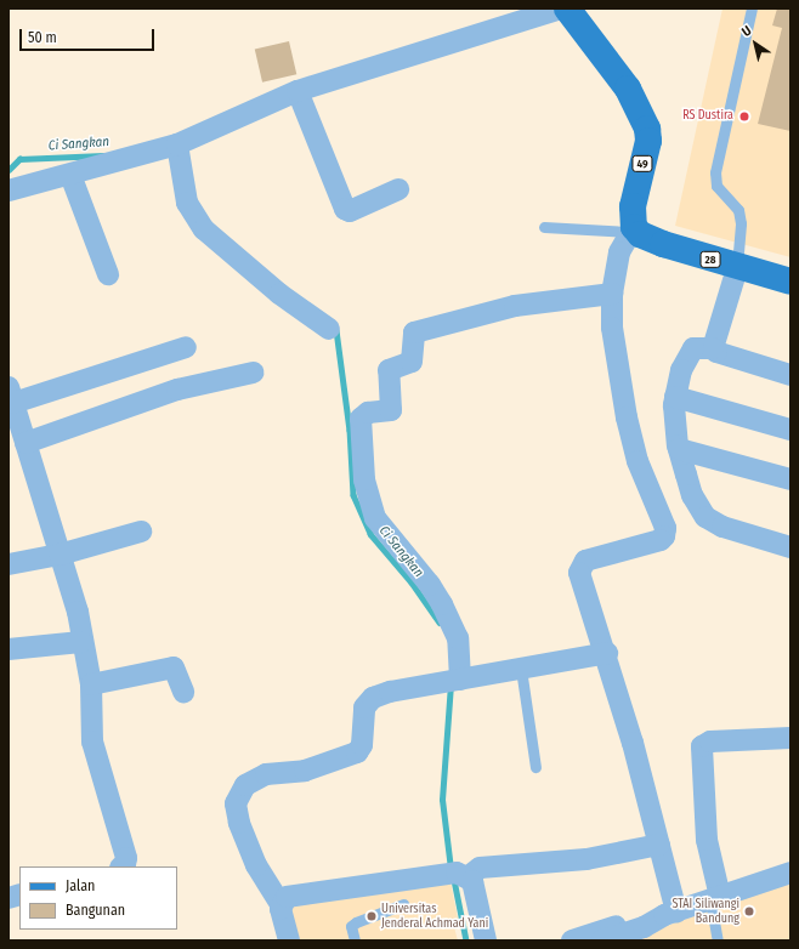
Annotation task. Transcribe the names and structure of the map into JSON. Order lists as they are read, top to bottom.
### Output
{
  "streets": {
    "main road": ["49", "28"]
  },
  "crossings": [
    ["49", "28"]
  ],
  "water": ["Ci Sangkan"],
  "places": ["RS Dustira", "STAI Siliwangi Bandung", "Universitas Jenderal Achmad Yani"],
  "legend": ["Jalan", "Bangunan"],
  "scale_bar": "50 m",
  "north": "top left"
}
